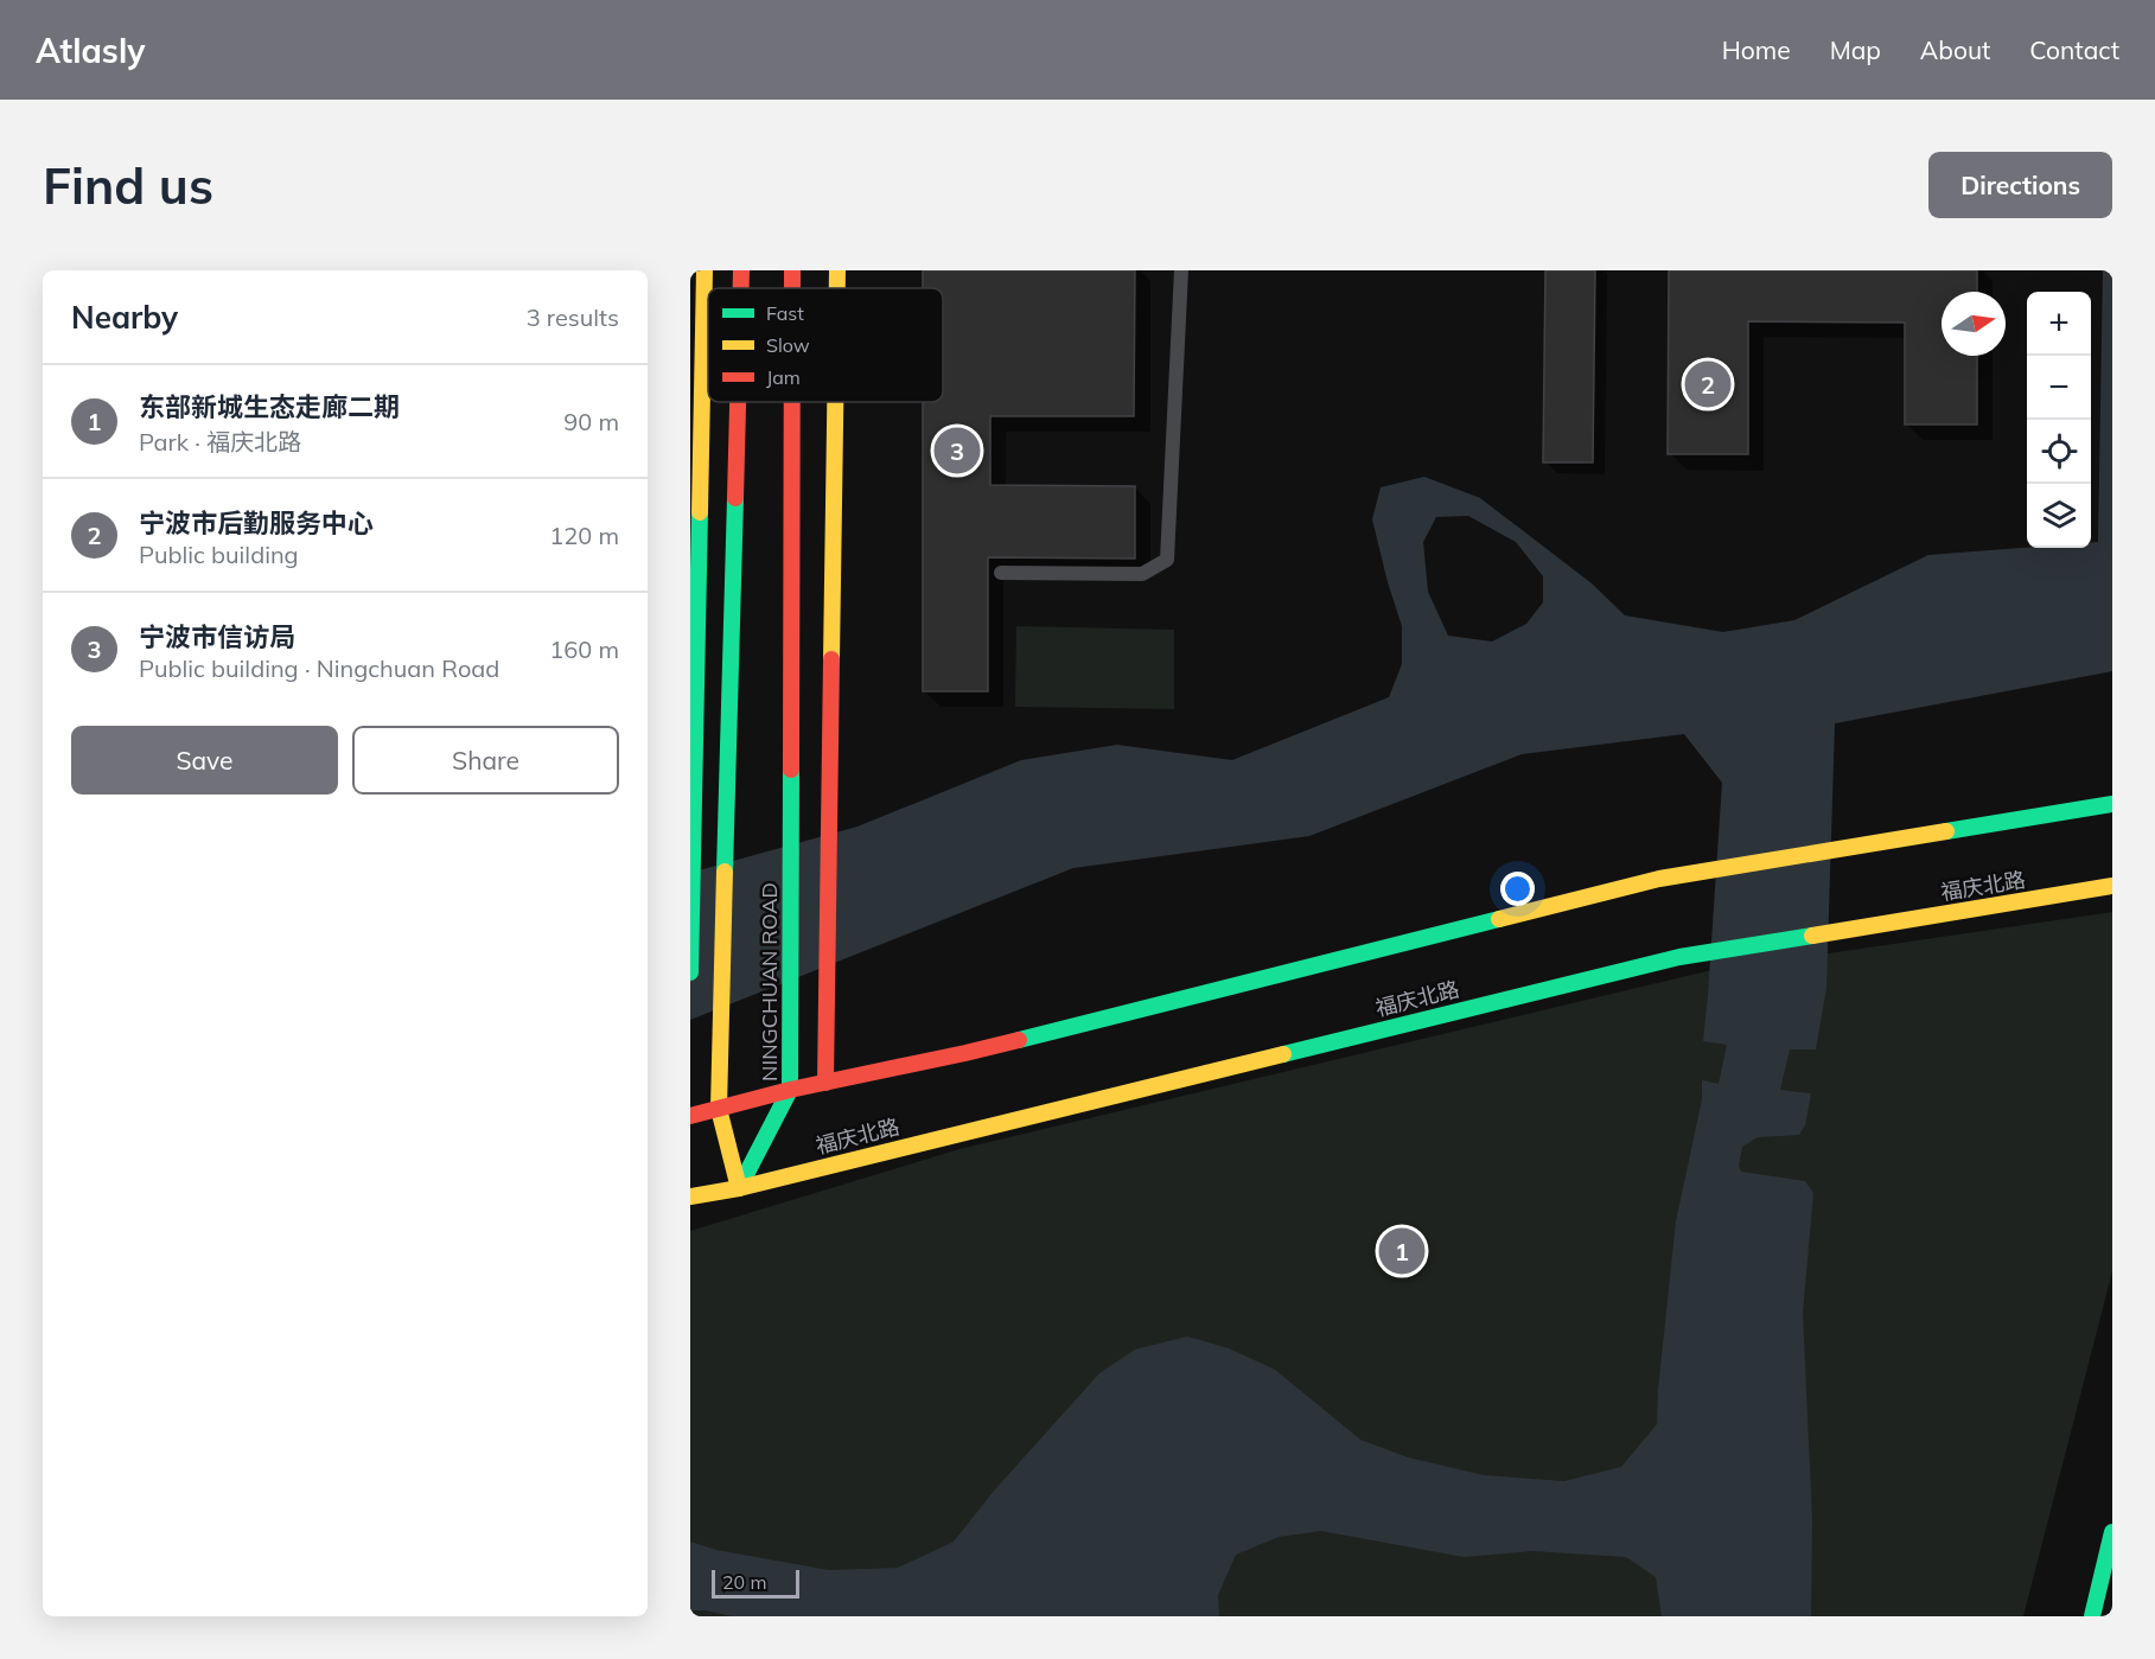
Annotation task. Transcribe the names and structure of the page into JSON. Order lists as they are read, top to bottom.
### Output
{
  "streets": {
    "main road": ["福庆北路", "NINGCHUAN ROAD"]
  },
  "crossings": [
    ["福庆北路", "NINGCHUAN ROAD"]
  ],
  "legend": ["Fast", "Slow", "Jam"],
  "scale_bar": "20 m",
  "north": "right",
  "page": {
    "header": "Atlasly",
    "nav": [
      "Home",
      "Map",
      "About",
      "Contact"
    ],
    "buttons": [
      "Directions",
      ["Save", "Share"]
    ],
    "title": "Find us",
    "heading": ["Nearby", "3 results"],
    "map_buttons": ["+", "−"],
    "pins": ["2", "3", "1"],
    "list": [
      {
        "mark": "1",
        "name": "东部新城生态走廊二期",
        "note": "Park · 福庆北路",
        "value": "90 m"
      },
      {
        "mark": "2",
        "name": "宁波市后勤服务中心",
        "note": "Public building",
        "value": "120 m"
      },
      {
        "mark": "3",
        "name": "宁波市信访局",
        "note": "Public building · Ningchuan Road",
        "value": "160 m"
      }
    ],
    "scale": "20 m"
  }
}
